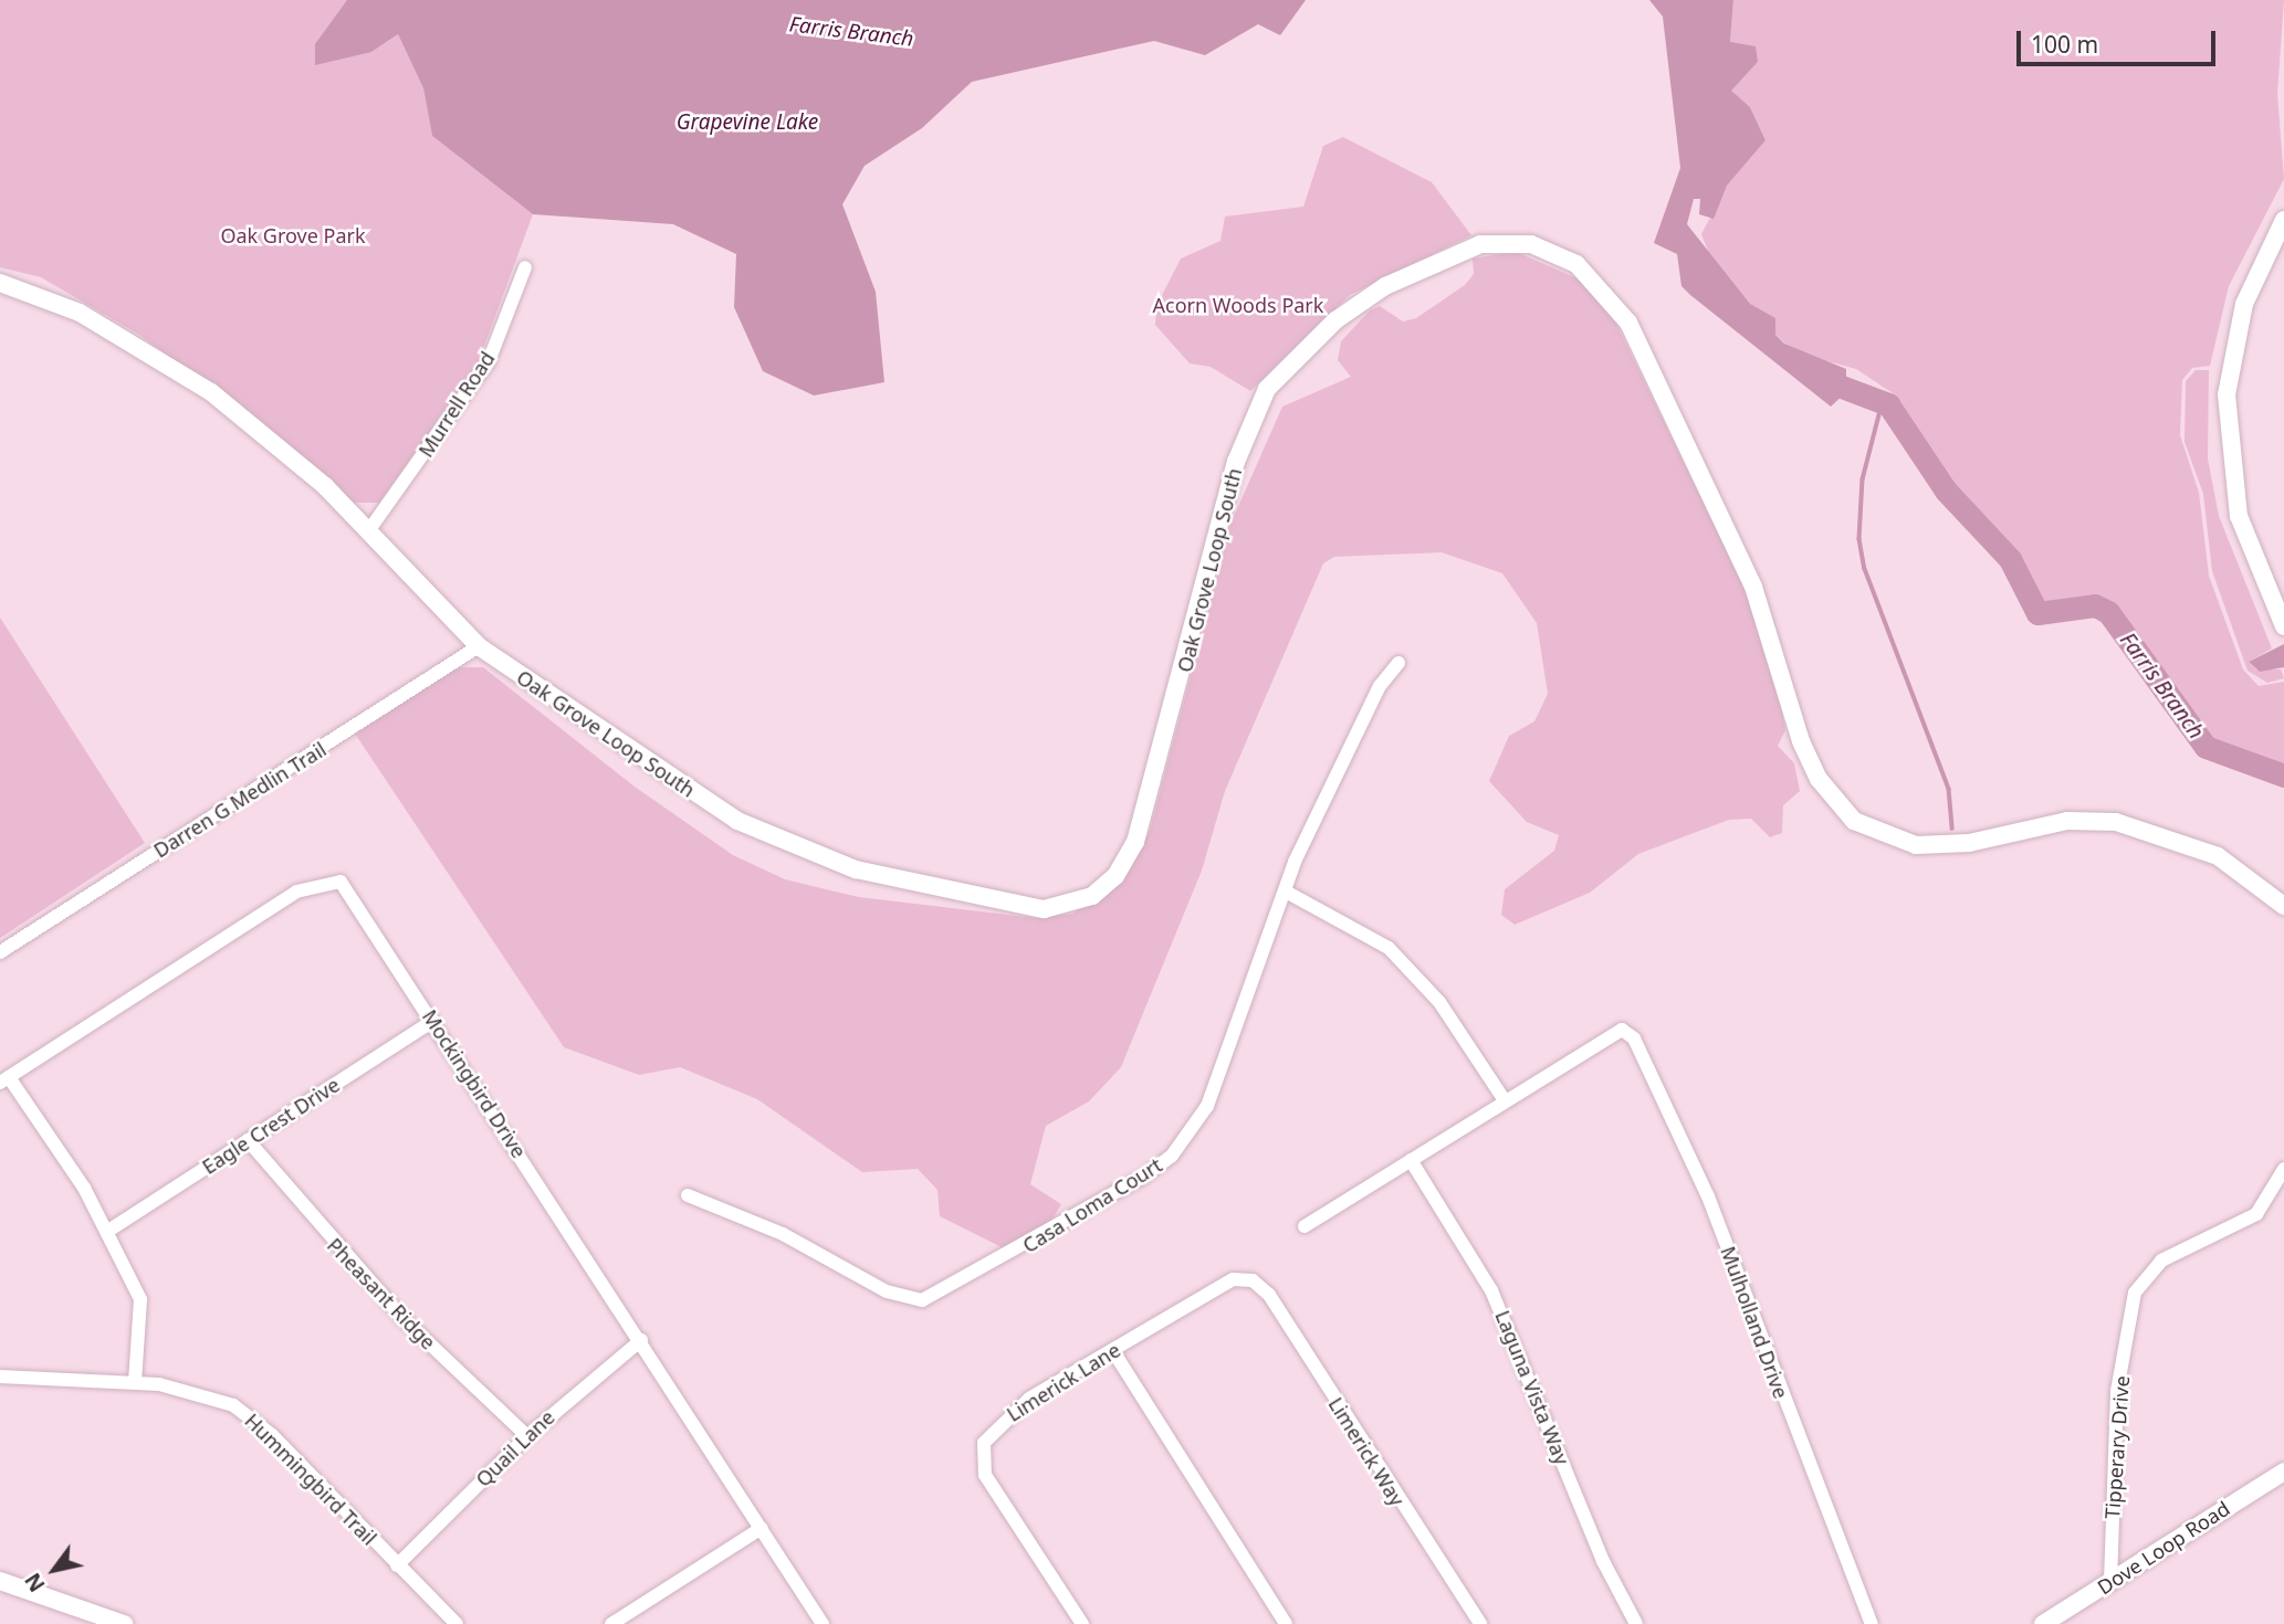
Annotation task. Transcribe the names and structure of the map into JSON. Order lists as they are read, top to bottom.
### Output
{
  "streets": {
    "street": [
      "Murrell Road",
      "Oak Grove Loop South",
      "Darren G Medlin Trail",
      "Mockingbird Drive",
      "Eagle Crest Drive",
      "Casa Loma Court",
      "Pheasant Ridge",
      "Mulholland Drive",
      "Limerick Lane",
      "Laguna Vista Way",
      "Tipperary Drive",
      "Quail Lane",
      "Limerick Way",
      "Hummingbird Trail",
      "Dove Loop Road"
    ]
  },
  "crossings": [
    ["Murrell Road", "Oak Grove Loop South"],
    ["Oak Grove Loop South", "Darren G Medlin Trail"],
    ["Mockingbird Drive", "Eagle Crest Drive"],
    ["Mockingbird Drive", "Quail Lane"],
    ["Eagle Crest Drive", "Pheasant Ridge"],
    ["Pheasant Ridge", "Quail Lane"],
    ["Limerick Lane", "Limerick Way"],
    ["Tipperary Drive", "Dove Loop Road"],
    ["Quail Lane", "Hummingbird Trail"]
  ],
  "water": ["Farris Branch", "Grapevine Lake"],
  "parks": ["Oak Grove Park", "Acorn Woods Park"],
  "scale_bar": "100 m",
  "north": "bottom left"
}
